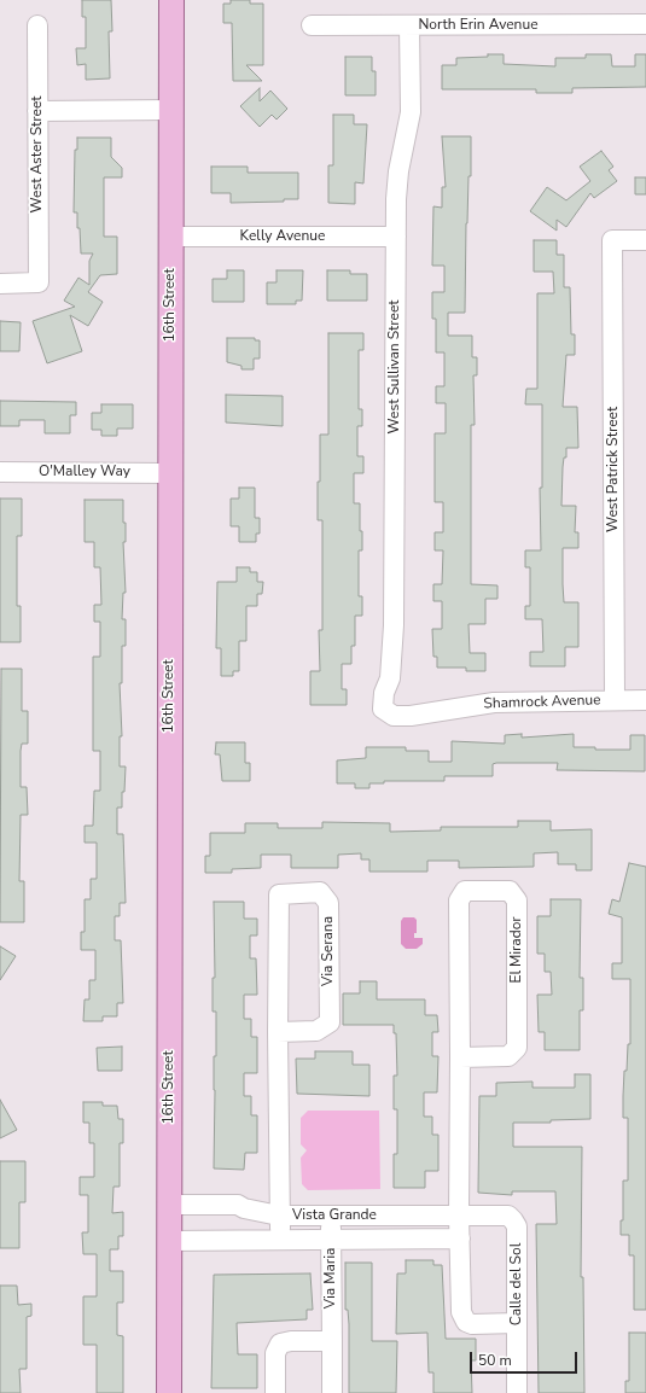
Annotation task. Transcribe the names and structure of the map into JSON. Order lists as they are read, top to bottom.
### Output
{
  "streets": {
    "main road": ["16th Street"],
    "street": [
      "North Erin Avenue",
      "West Aster Street",
      "Kelly Avenue",
      "West Sullivan Street",
      "West Patrick Street",
      "O'Malley Way",
      "Shamrock Avenue",
      "El Mirador",
      "Via Serana",
      "Vista Grande",
      "Via Maria",
      "Calle del Sol"
    ]
  },
  "crossings": [
    ["North Erin Avenue", "West Sullivan Street"],
    ["Kelly Avenue", "16th Street"],
    ["Kelly Avenue", "West Sullivan Street"],
    ["16th Street", "O'Malley Way"],
    ["16th Street", "Vista Grande"],
    ["West Sullivan Street", "Shamrock Avenue"],
    ["West Patrick Street", "Shamrock Avenue"],
    ["El Mirador", "Vista Grande"],
    ["El Mirador", "Calle del Sol"],
    ["Via Serana", "Vista Grande"],
    ["Vista Grande", "Via Maria"],
    ["Vista Grande", "Calle del Sol"]
  ],
  "scale_bar": "50 m"
}
